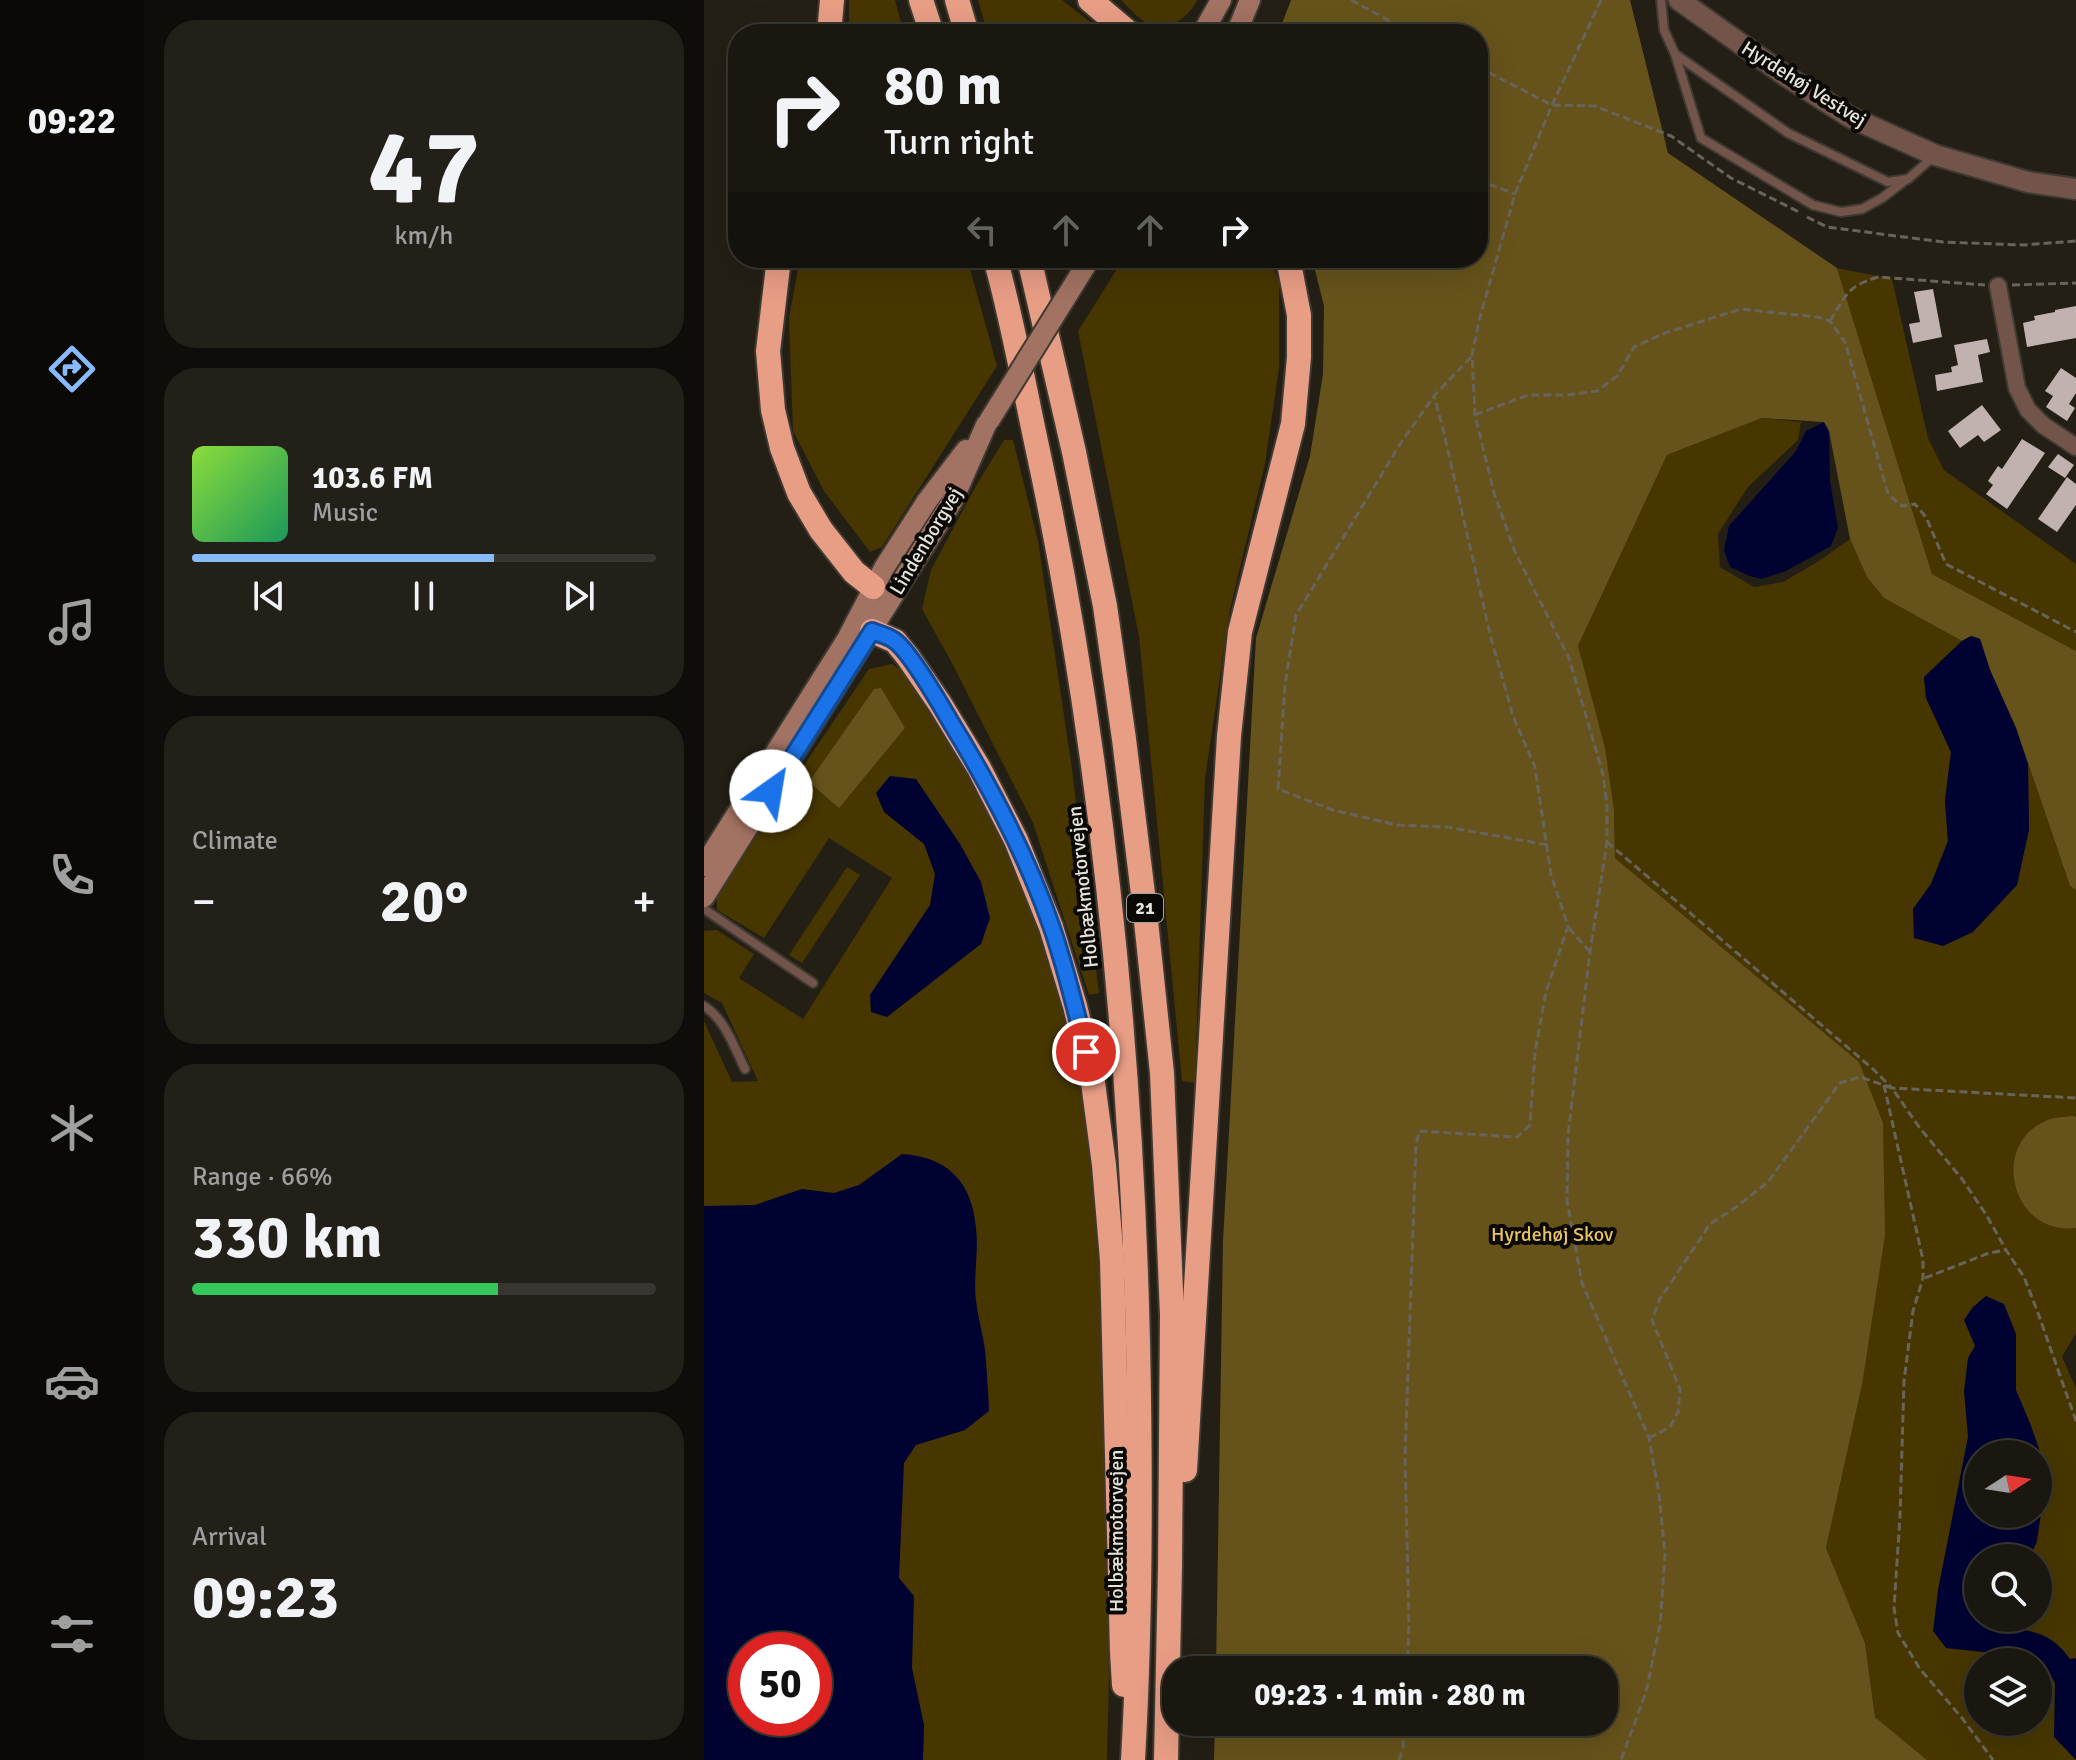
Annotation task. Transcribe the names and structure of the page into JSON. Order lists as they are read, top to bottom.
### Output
{
  "streets": {
    "highway": ["Holbækmotorvejen", "21"],
    "main road": ["Lindenborgvej"],
    "street": ["Hyrdehøj Vestvej"]
  },
  "parks": ["Hyrdehøj Skov"],
  "north": "right",
  "page": {
    "tabs": "09:22",
    "tile": [
      ["47", "km/h"],
      "Climate",
      ["Range · 66%", "330 km"],
      ["Arrival", "09:23"]
    ],
    "turn": ["80 m", "Turn right"],
    "song": ["103.6 FM", "Music"],
    "heat": ["−", "20°", "+"],
    "limit": "50",
    "trip": "09:23 · 1 min · 280 m"
  }
}
